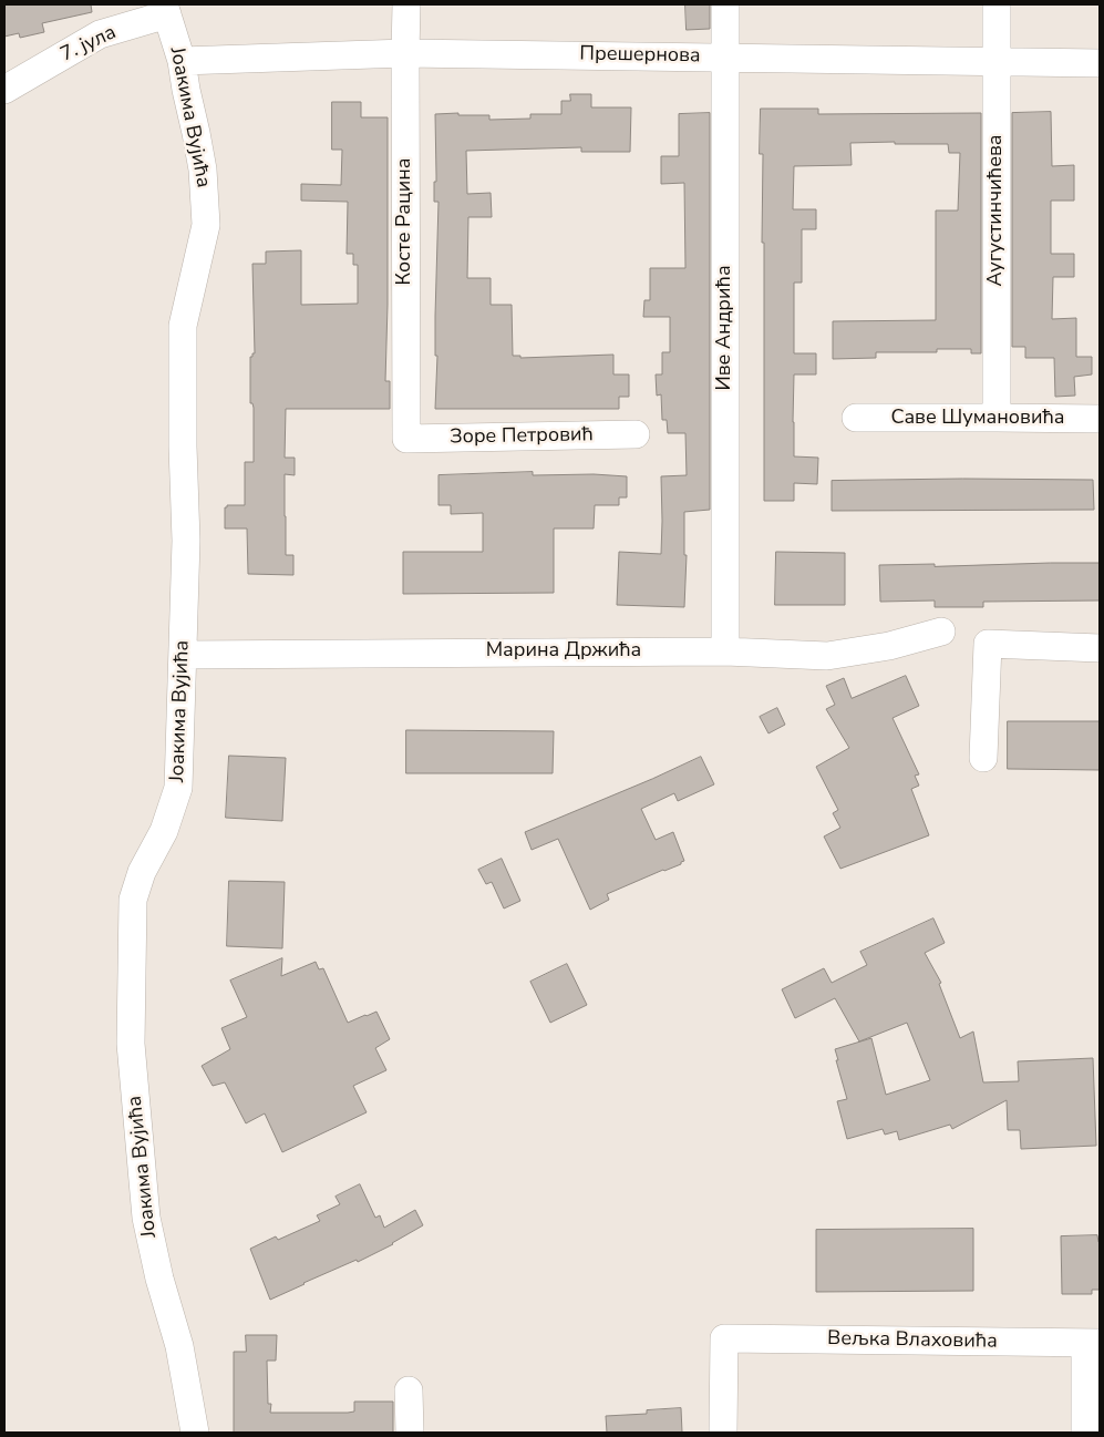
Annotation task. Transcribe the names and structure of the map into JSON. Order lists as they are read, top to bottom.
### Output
{
  "streets": {
    "street": [
      "7. јула",
      "Прешернова",
      "Јоакима Вујића",
      "Аугустинчићева",
      "Косте Рацина",
      "Иве Андрића",
      "Саве Шумановића",
      "Зоре Петровић",
      "Марина Држића",
      "Вељка Влаховића"
    ]
  },
  "crossings": [
    ["7. јула", "Јоакима Вујића"],
    ["Прешернова", "Јоакима Вујића"],
    ["Прешернова", "Аугустинчићева"],
    ["Прешернова", "Косте Рацина"],
    ["Прешернова", "Иве Андрића"],
    ["Јоакима Вујића", "Марина Држића"],
    ["Аугустинчићева", "Саве Шумановића"],
    ["Косте Рацина", "Зоре Петровић"],
    ["Иве Андрића", "Марина Држића"]
  ]
}
